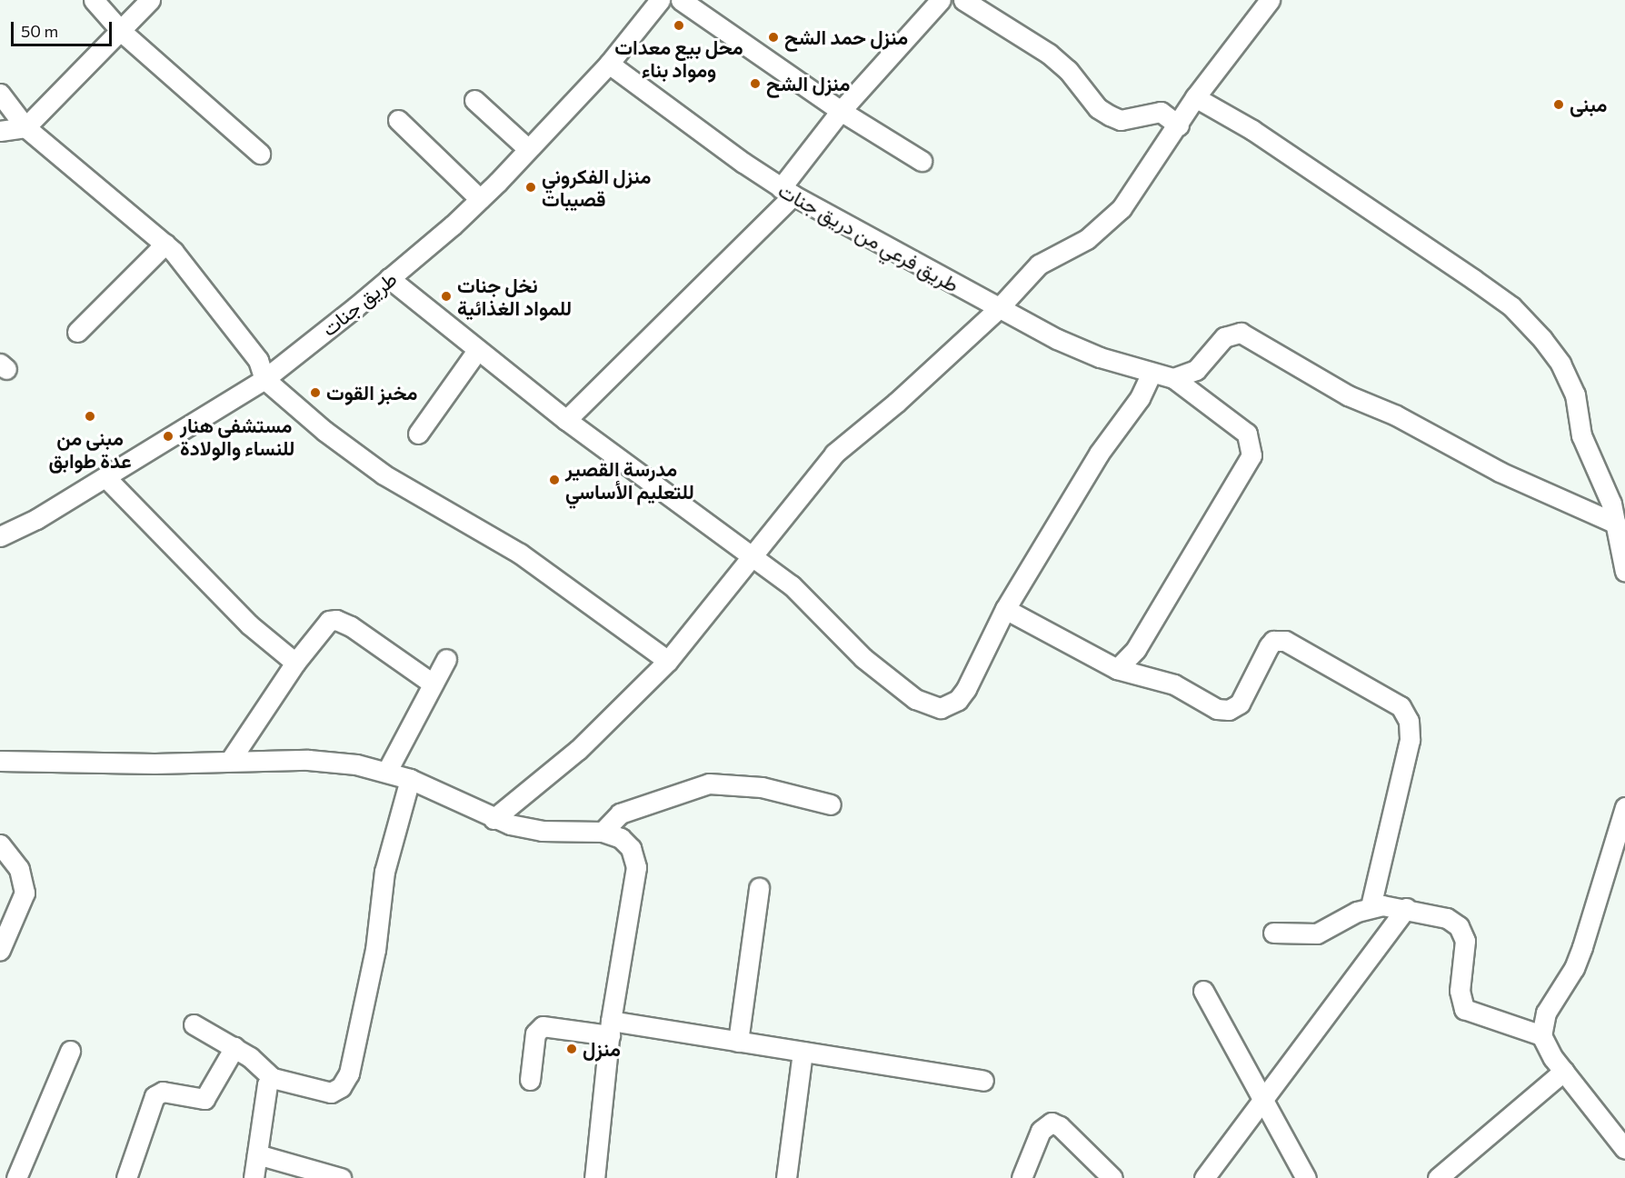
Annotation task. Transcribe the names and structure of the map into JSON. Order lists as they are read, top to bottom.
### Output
{
  "streets": {
    "street": ["طريق فرعي من دريق جنات", "طريق جنات"]
  },
  "crossings": [
    ["طريق فرعي من دريق جنات", "طريق جنات"]
  ],
  "places": [
    "محل بيع معدات ومواد بناء",
    "منزل حمد الشح",
    "منزل الشح",
    "مبنى",
    "منزل الفكروني قصيبات",
    "نخل جنات للمواد الغذائية",
    "مخبز القوت",
    "مبنى من عدة طوابق",
    "مستشفى هنار للنساء والولادة",
    "مدرسة القصير للتعليم الأساسي",
    "منزل"
  ],
  "scale_bar": "50 m"
}
